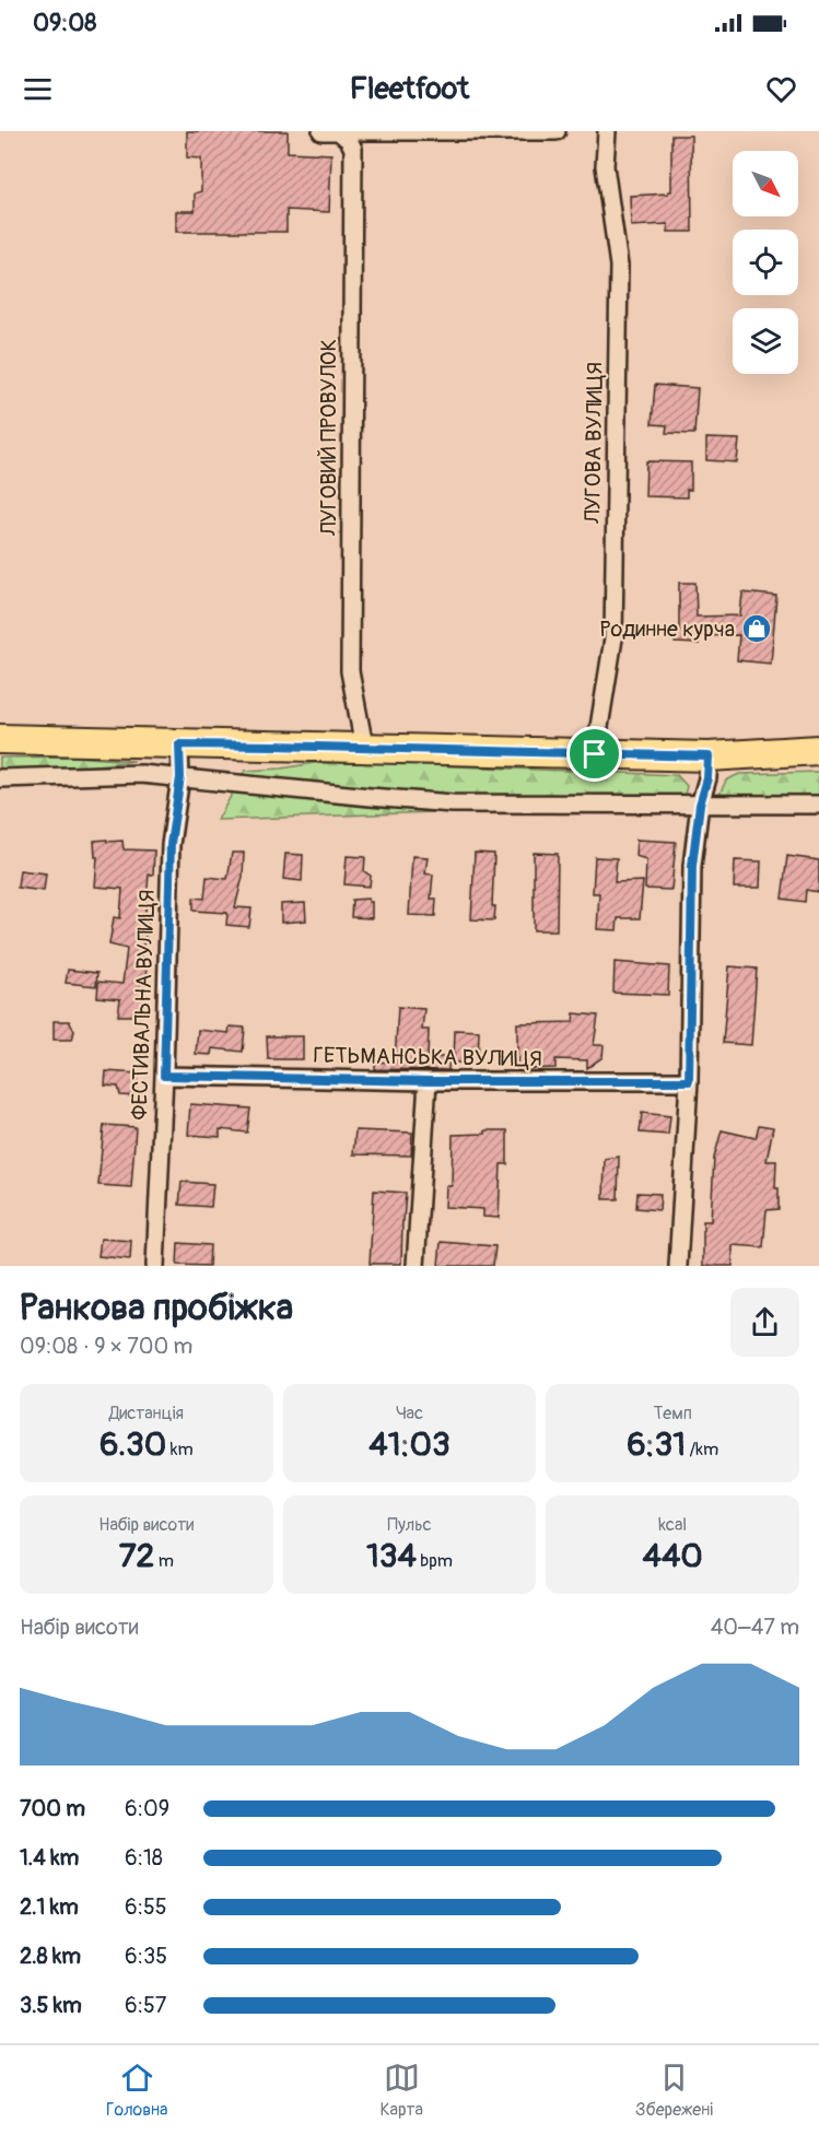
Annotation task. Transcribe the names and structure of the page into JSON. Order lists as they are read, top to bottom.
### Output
{
  "streets": {
    "street": [
      "ЛУГОВИЙ ПРОВУЛОК",
      "ЛУГОВА ВУЛИЦЯ",
      "ФЕСТИВАЛЬНА ВУЛИЦЯ",
      "ГЕТЬМАНСЬКА ВУЛИЦЯ"
    ]
  },
  "crossings": [
    ["ФЕСТИВАЛЬНА ВУЛИЦЯ", "ГЕТЬМАНСЬКА ВУЛИЦЯ"]
  ],
  "places": {
    "shop": ["Родинне курча"]
  },
  "north": "bottom right",
  "page": {
    "status": "09:08",
    "header": "Fleetfoot",
    "heading": ["Ранкова пробіжка", "09:08 · 9 × 700 m"],
    "stats": [
      ["Дистанція", "6.30 km"],
      ["Час", "41:03"],
      ["Темп", "6:31 /km"],
      ["Набір висоти", "72 m"],
      ["Пульс", "134 bpm"],
      ["kcal", "440"]
    ],
    "chart": ["Набір висоти", "40–47 m"],
    "list": [
      {
        "name": "700 m",
        "note": "6:09"
      },
      {
        "name": "1.4 km",
        "note": "6:18"
      },
      {
        "name": "2.1 km",
        "note": "6:55"
      },
      {
        "name": "2.8 km",
        "note": "6:35"
      },
      {
        "name": "3.5 km",
        "note": "6:57"
      }
    ],
    "tabs": ["Головна", "Карта", "Збережені"]
  }
}
